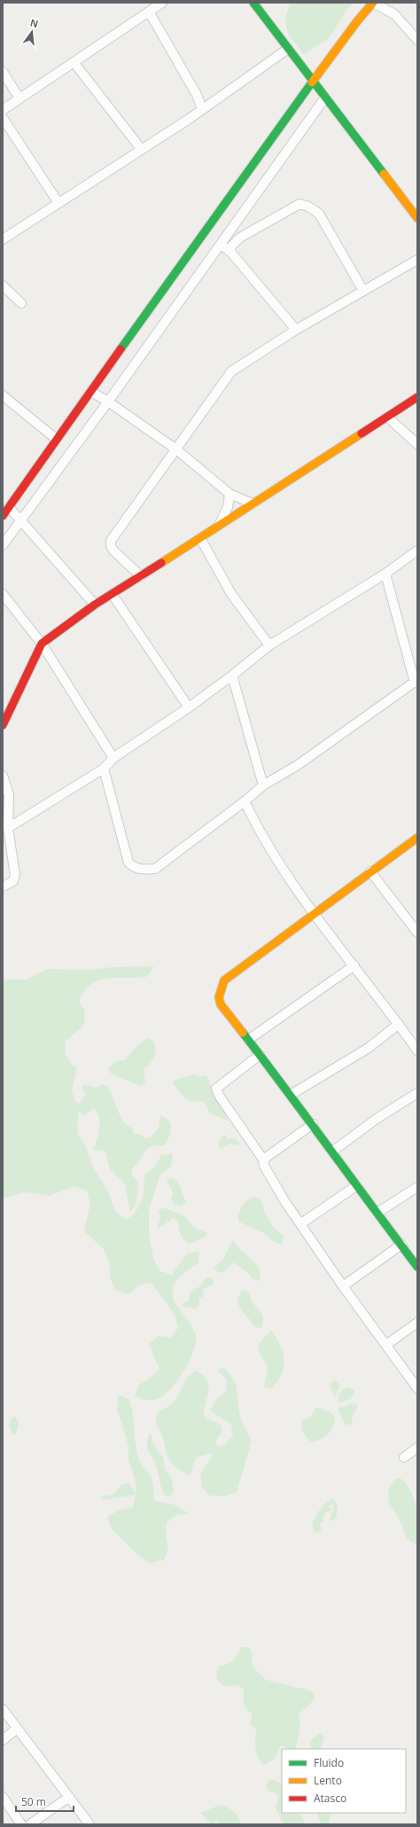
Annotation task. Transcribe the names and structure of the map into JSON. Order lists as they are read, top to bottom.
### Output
{
  "legend": ["Fluido", "Lento", "Atasco"],
  "scale_bar": "50 m",
  "north": "top"
}
